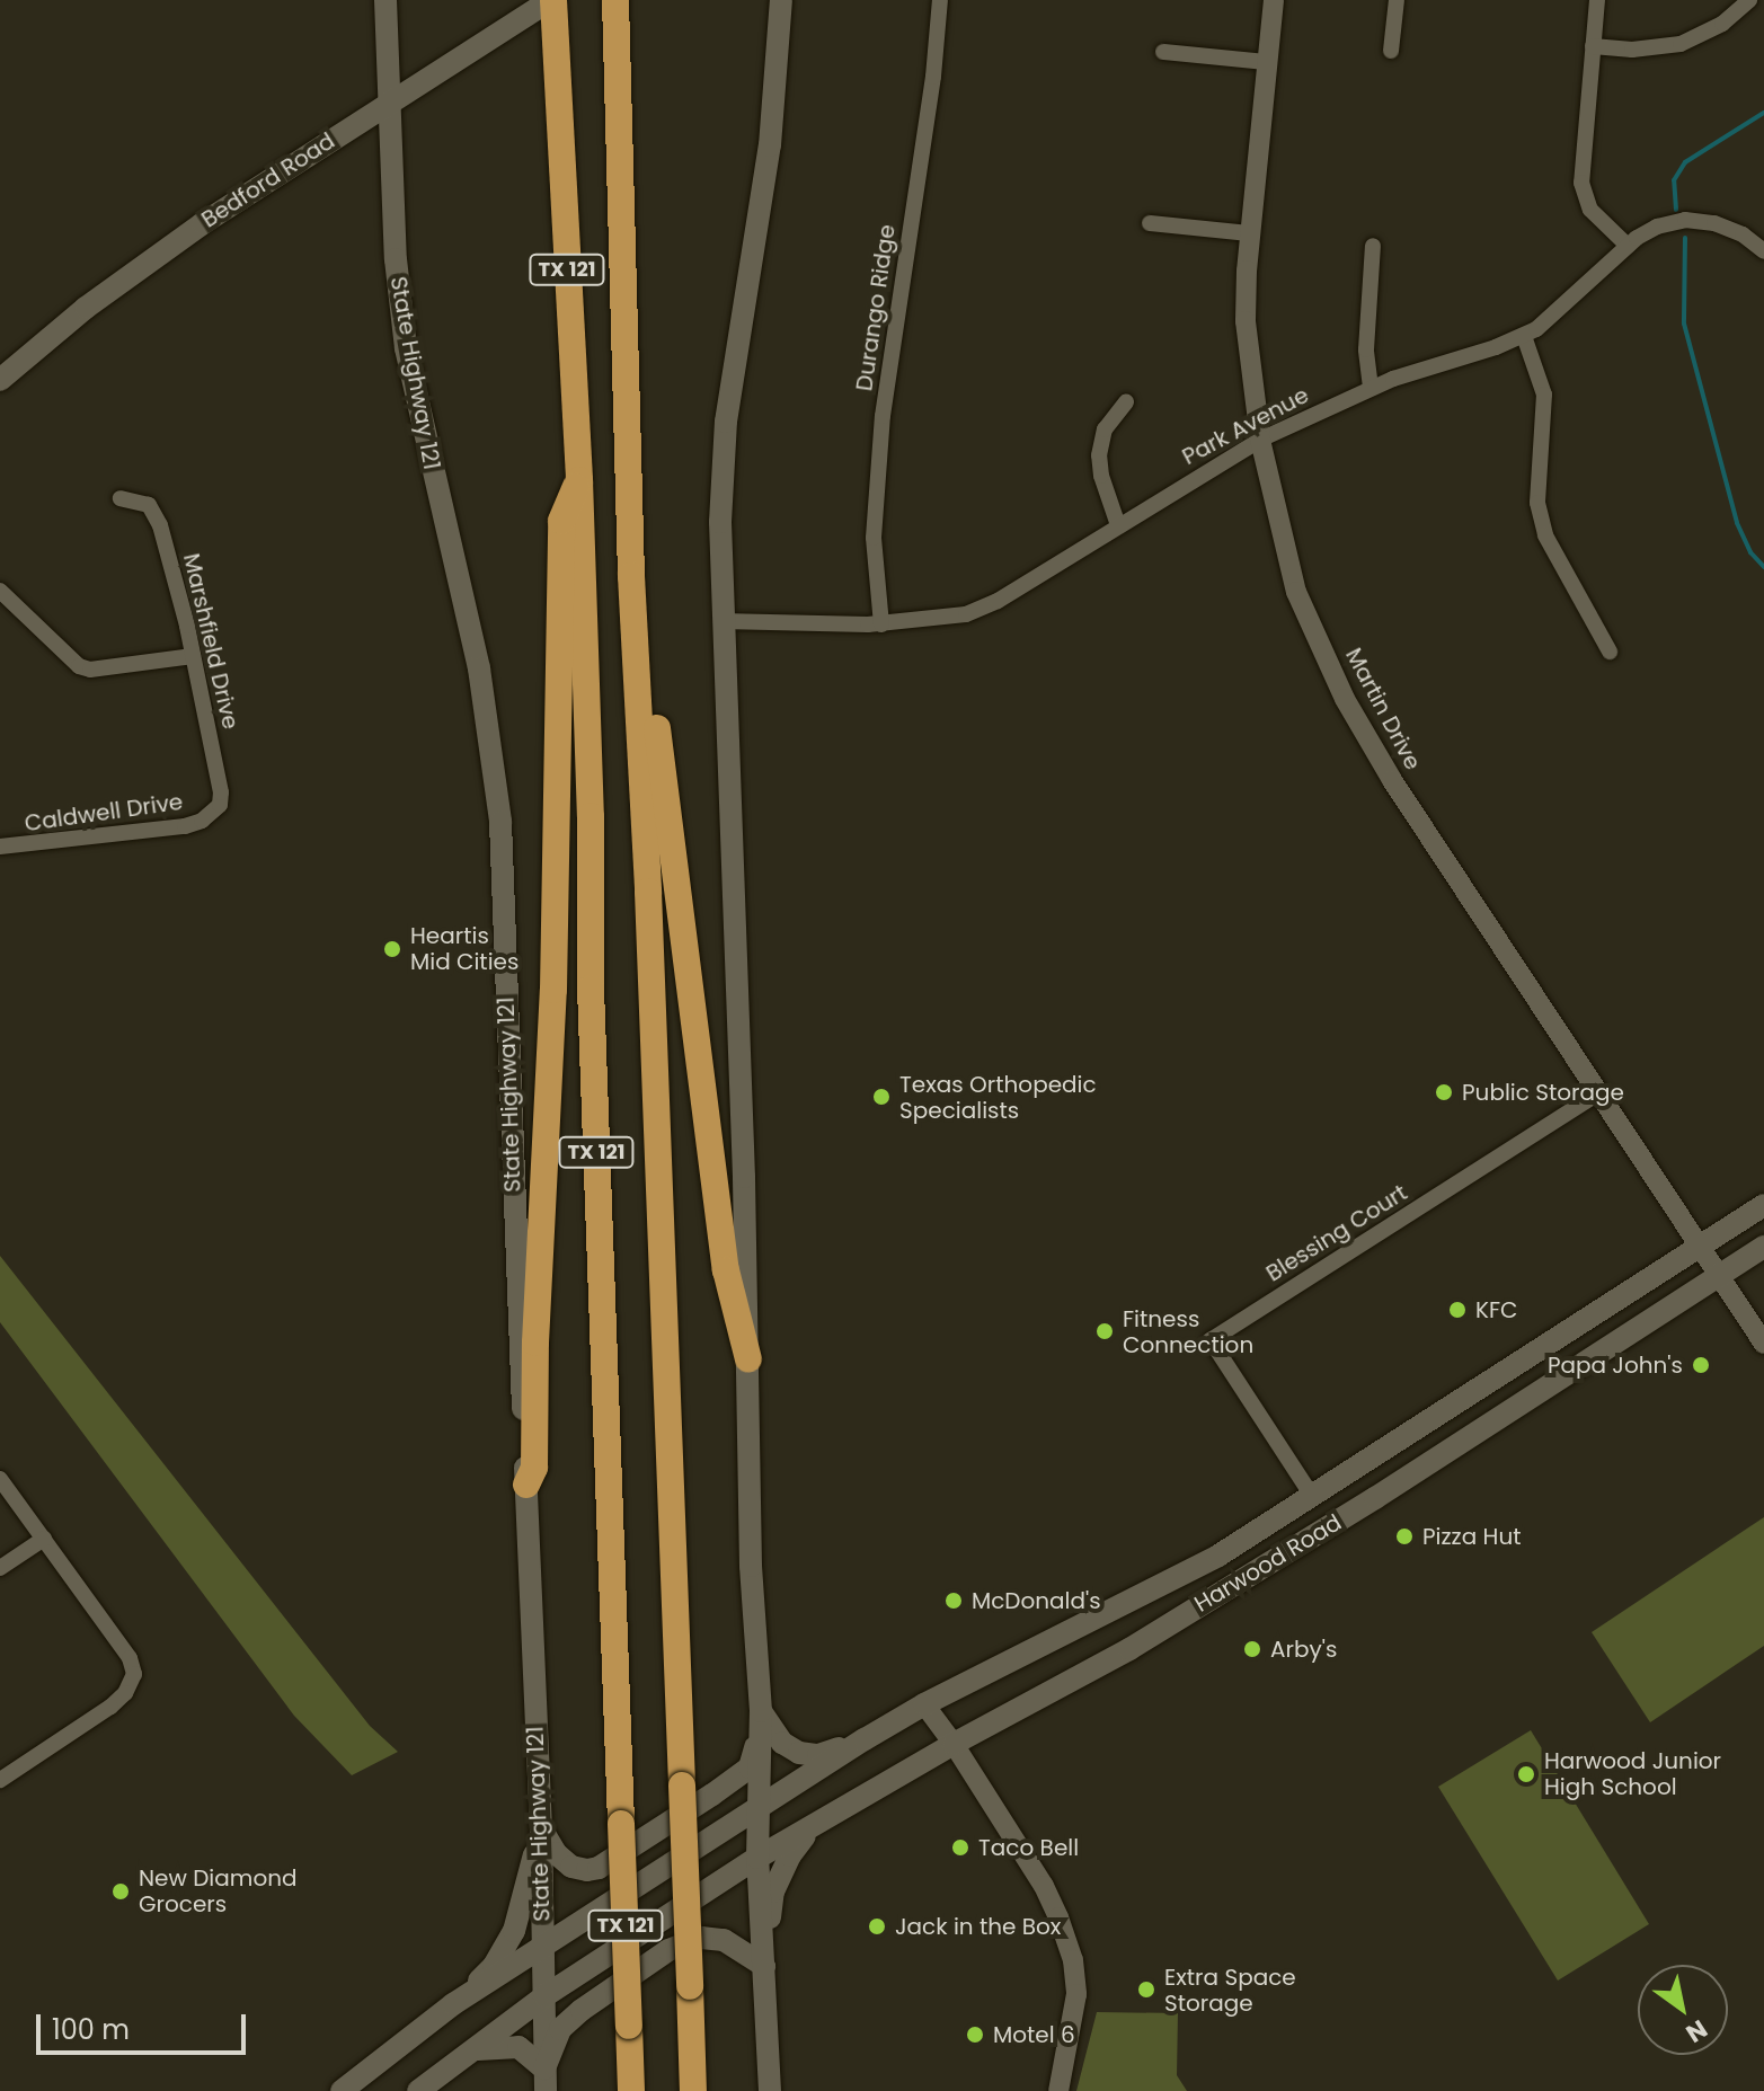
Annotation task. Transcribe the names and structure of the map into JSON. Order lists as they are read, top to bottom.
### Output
{
  "streets": {
    "highway": ["TX 121"],
    "main road": ["Bedford Road", "State Highway 121", "Harwood Road"],
    "street": [
      "Durango Ridge",
      "Park Avenue",
      "Marshfield Drive",
      "Martin Drive",
      "Caldwell Drive",
      "Blessing Court"
    ]
  },
  "crossings": [
    ["Bedford Road", "TX 121"],
    ["Bedford Road", "State Highway 121"],
    ["Durango Ridge", "Park Avenue"],
    ["State Highway 121", "Harwood Road"],
    ["Park Avenue", "Martin Drive"],
    ["Marshfield Drive", "Caldwell Drive"],
    ["Martin Drive", "Blessing Court"],
    ["Martin Drive", "Harwood Road"],
    ["Blessing Court", "Harwood Road"]
  ],
  "places": [
    "Heartis Mid Cities",
    "Public Storage",
    "Texas Orthopedic Specialists",
    "KFC",
    "Fitness Connection",
    "Papa John's",
    "Pizza Hut",
    "McDonald's",
    "Arby's",
    "Harwood Junior High School",
    "Taco Bell",
    "New Diamond Grocers",
    "Jack in the Box",
    "Extra Space Storage",
    "Motel 6"
  ],
  "scale_bar": "100 m",
  "north": "bottom right"
}
